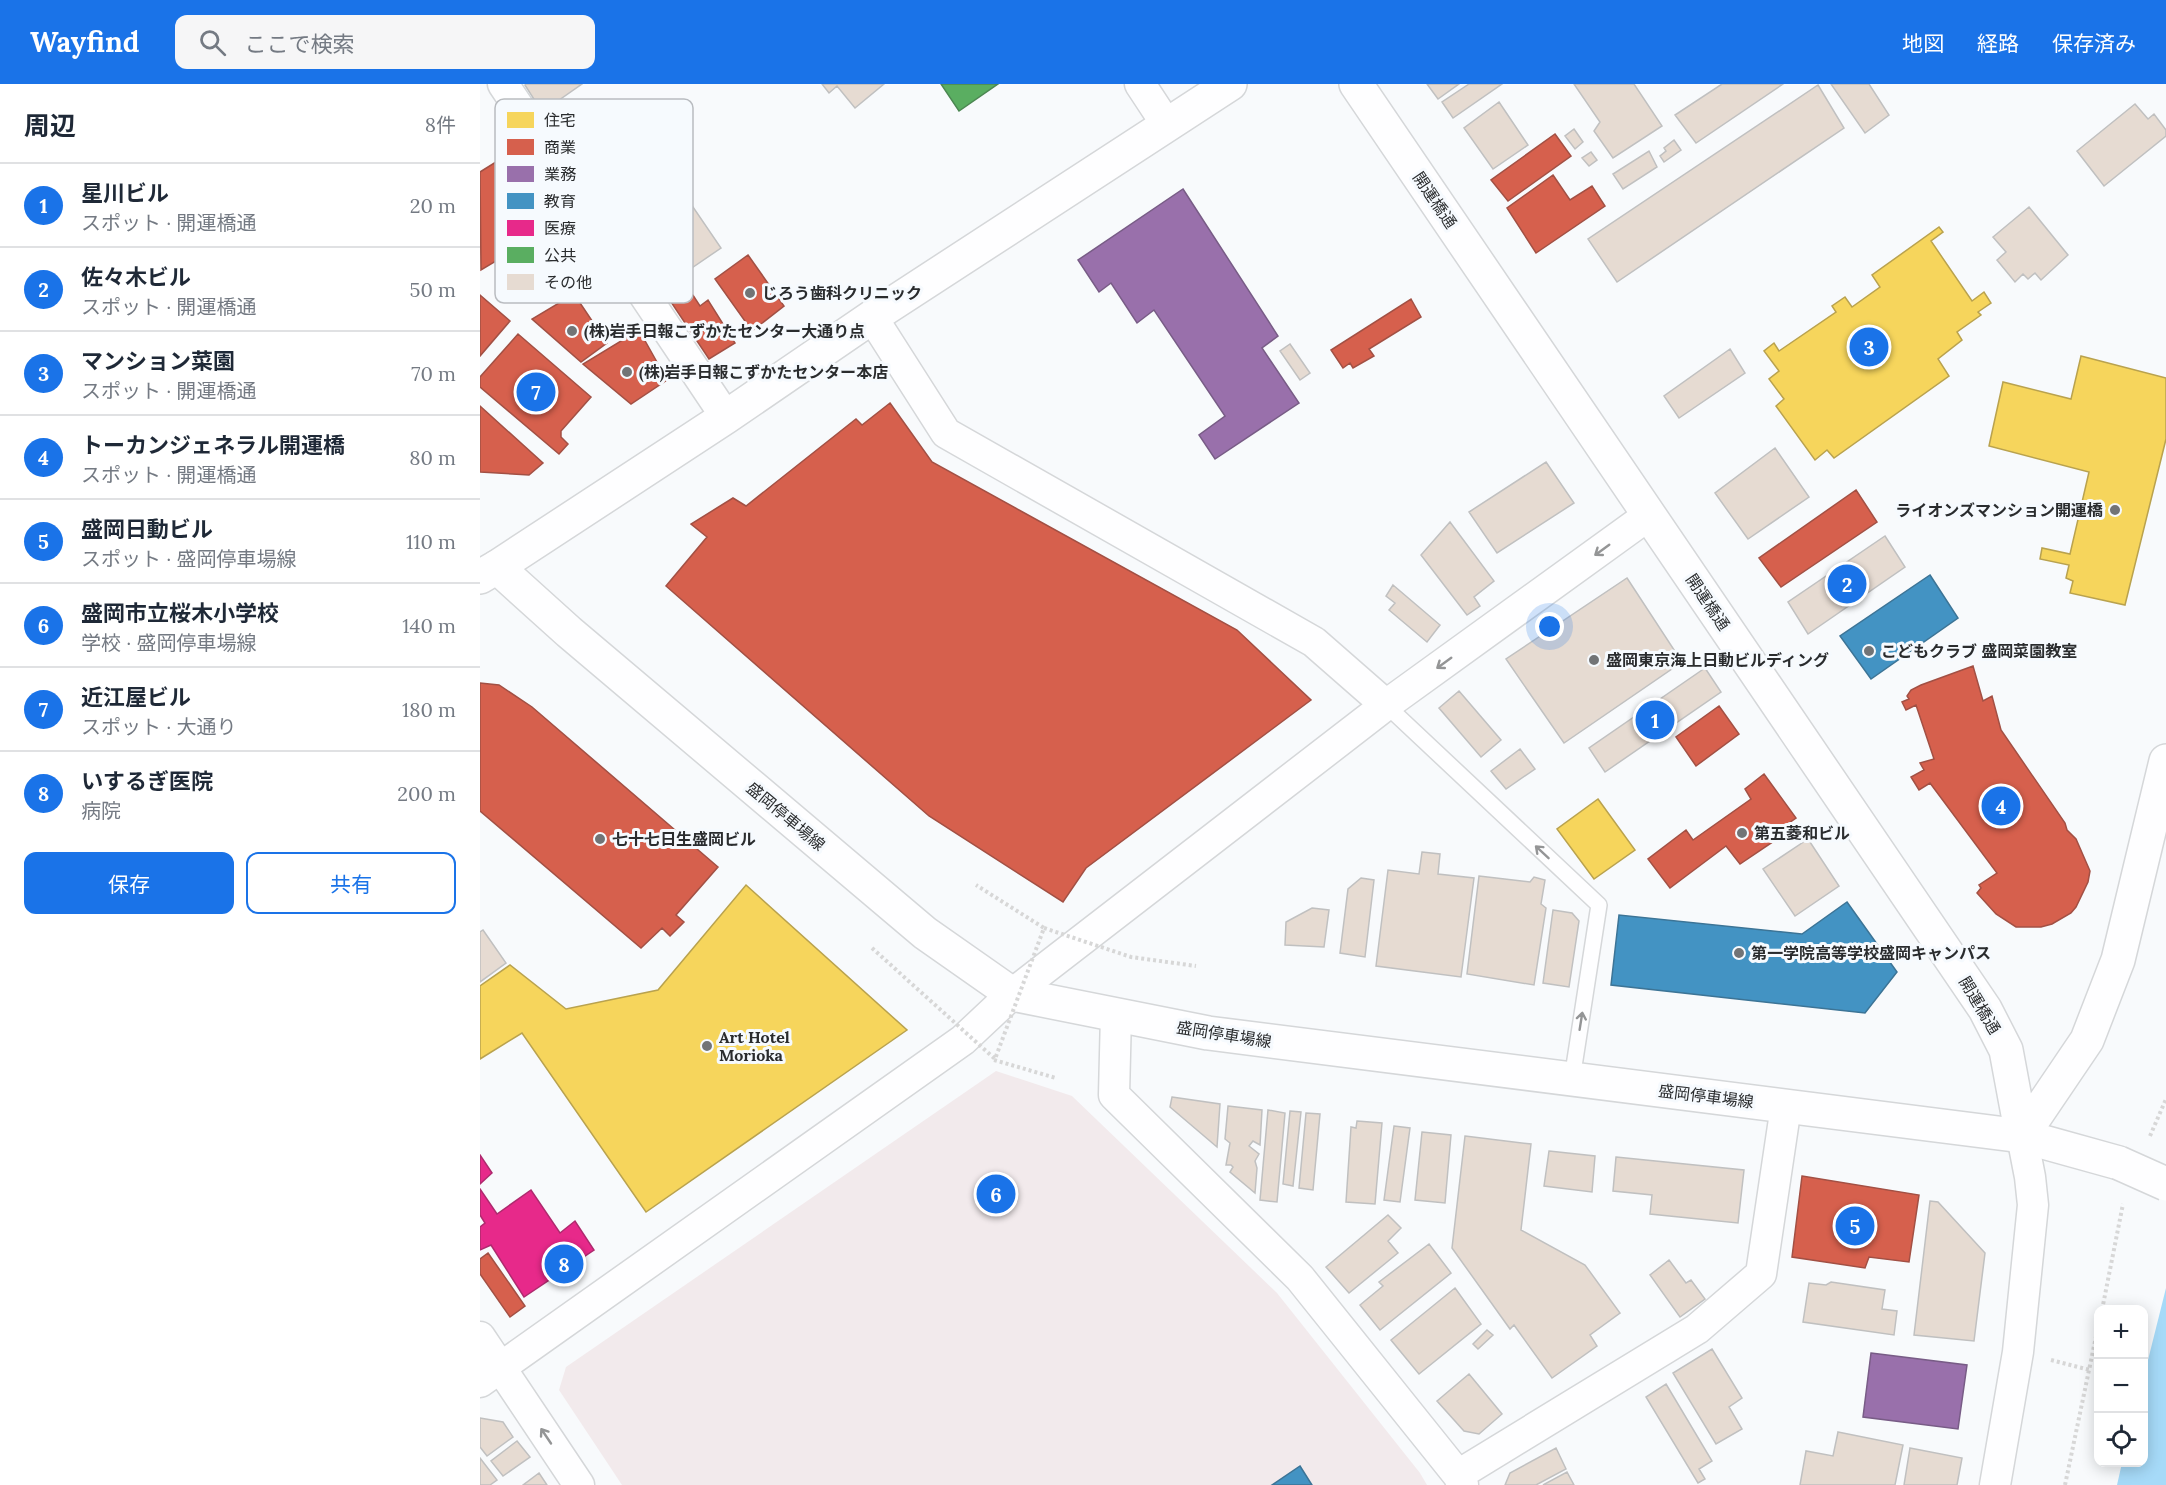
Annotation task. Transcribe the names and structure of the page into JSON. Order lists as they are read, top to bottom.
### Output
{
  "streets": {
    "street": ["開運橋通", "盛岡停車場線"]
  },
  "crossings": [
    ["開運橋通", "盛岡停車場線"]
  ],
  "places": [
    "じろう歯科クリニック",
    "(株)岩手日報こずかたセンター大通り点",
    "(株)岩手日報こずかたセンター本店",
    "ライオンズマンション開運橋",
    "こどもクラブ 盛岡菜園教室",
    "盛岡東京海上日動ビルディング",
    "第五菱和ビル",
    "七十七日生盛岡ビル",
    "第一学院高等学校盛岡キャンパス",
    "Art Hotel Morioka"
  ],
  "legend": [
    "住宅",
    "商業",
    "業務",
    "教育",
    "医療",
    "公共",
    "その他"
  ],
  "page": {
    "header": "Wayfind",
    "search": "ここで検索",
    "nav": ["地図", "経路", "保存済み"],
    "heading": ["周辺", "8件"],
    "list": [
      {
        "mark": "1",
        "name": "星川ビル",
        "note": "スポット · 開運橋通",
        "value": "20 m"
      },
      {
        "mark": "2",
        "name": "佐々木ビル",
        "note": "スポット · 開運橋通",
        "value": "50 m"
      },
      {
        "mark": "3",
        "name": "マンション菜園",
        "note": "スポット · 開運橋通",
        "value": "70 m"
      },
      {
        "mark": "4",
        "name": "トーカンジェネラル開運橋",
        "note": "スポット · 開運橋通",
        "value": "80 m"
      },
      {
        "mark": "5",
        "name": "盛岡日動ビル",
        "note": "スポット · 盛岡停車場線",
        "value": "110 m"
      },
      {
        "mark": "6",
        "name": "盛岡市立桜木小学校",
        "note": "学校 · 盛岡停車場線",
        "value": "140 m"
      },
      {
        "mark": "7",
        "name": "近江屋ビル",
        "note": "スポット · 大通り",
        "value": "180 m"
      },
      {
        "mark": "8",
        "name": "いするぎ医院",
        "note": "病院",
        "value": "200 m"
      }
    ],
    "pins": [
      "3",
      "7",
      "2",
      "1",
      "4",
      "6",
      "5",
      "8"
    ],
    "buttons": ["保存", "共有"],
    "map_buttons": ["+", "−"]
  }
}
